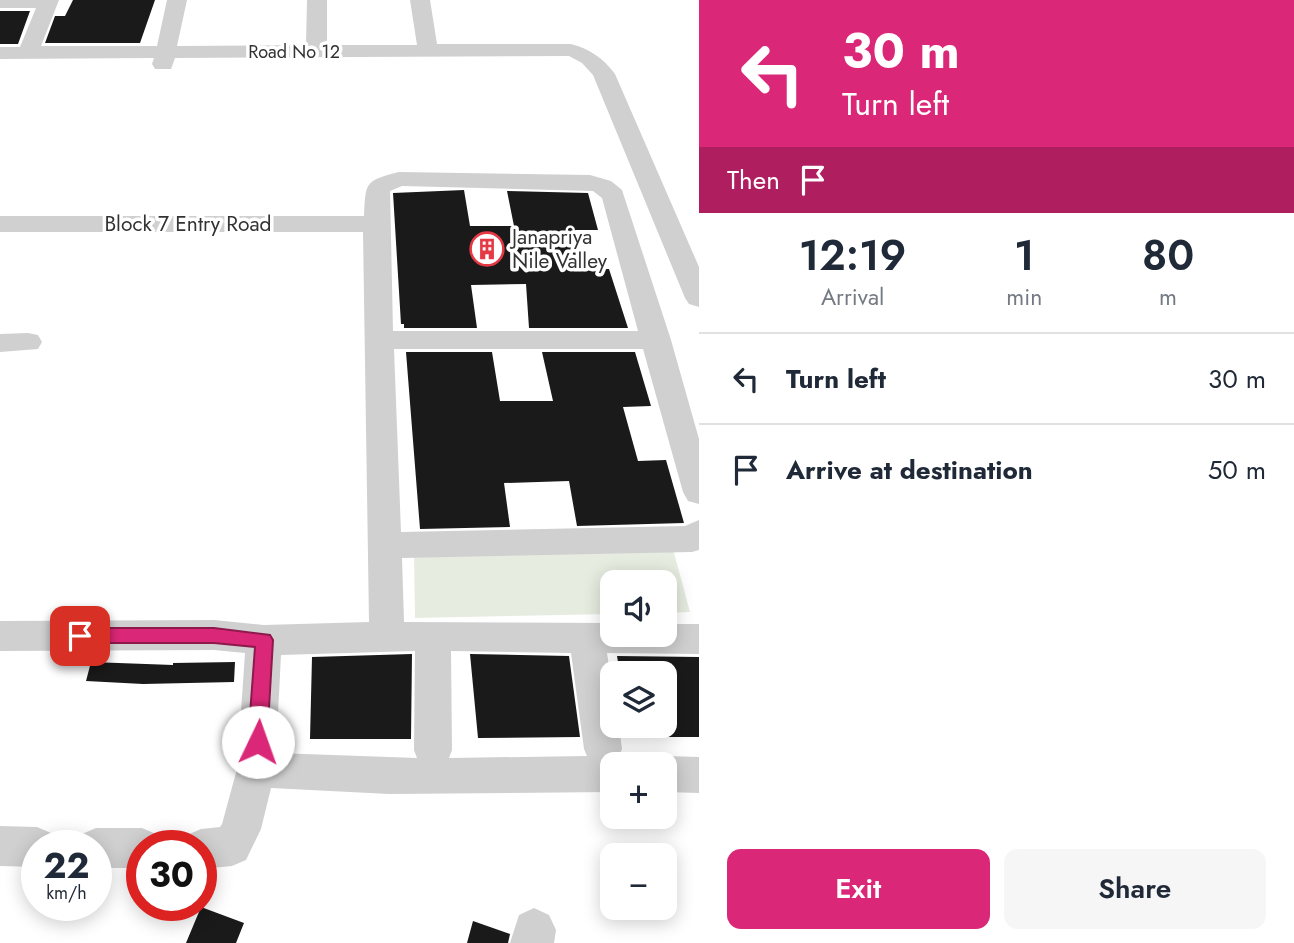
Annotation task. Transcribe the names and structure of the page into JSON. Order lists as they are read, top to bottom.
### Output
{
  "streets": {
    "street": ["Road No 12", "Block 7 Entry Road"]
  },
  "places": {
    "building": ["Janapriya Nile Valley"]
  },
  "page": {
    "turn": ["30 m", "Turn left"],
    "then": "Then",
    "eta": [
      "12:19",
      "Arrival",
      "1",
      "min",
      "80",
      "m"
    ],
    "list": [
      {
        "name": "Turn left",
        "value": "30 m"
      },
      {
        "name": "Arrive at destination",
        "value": "50 m"
      }
    ],
    "map_buttons": ["+", "−"],
    "speed": "22 km/h",
    "limit": "30",
    "buttons": ["Exit", "Share"]
  }
}
